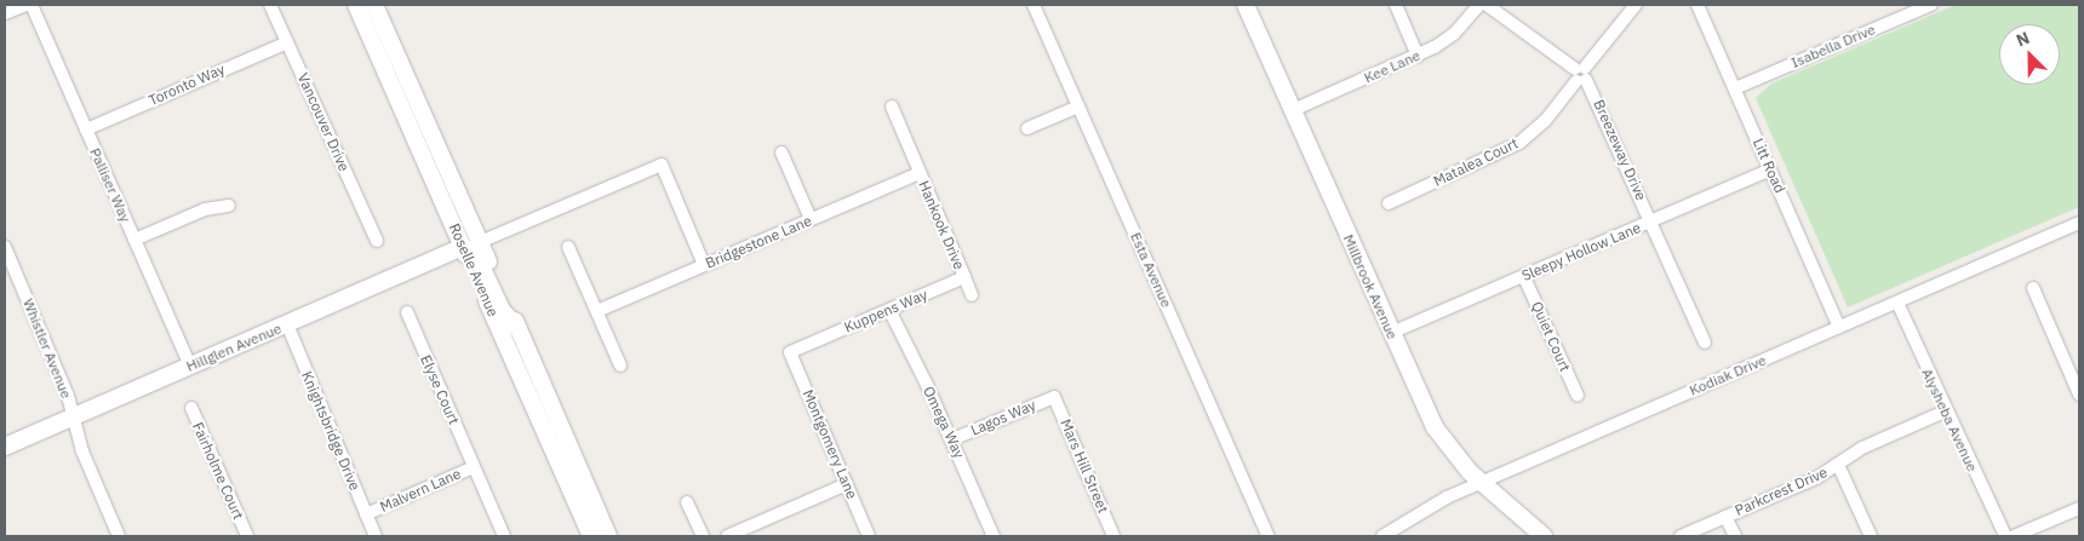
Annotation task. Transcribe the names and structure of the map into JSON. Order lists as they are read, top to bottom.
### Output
{
  "streets": {
    "main road": ["Roselle Avenue", "Millbrook Avenue", "Hillglen Avenue"],
    "street": [
      "Isabella Drive",
      "Kee Lane",
      "Toronto Way",
      "Vancouver Drive",
      "Breezeway Drive",
      "Matalea Court",
      "Litt Road",
      "Palliser Way",
      "Hankook Drive",
      "Bridgestone Lane",
      "Sleepy Hollow Lane",
      "Esta Avenue",
      "Kuppens Way",
      "Quiet Court",
      "Whistler Avenue",
      "Kodiak Drive",
      "Elyse Court",
      "Lagos Way",
      "Alysheba Avenue",
      "Omega Way",
      "Knightsbridge Drive",
      "Montgomery Lane",
      "Mars Hill Street",
      "Fairholme Court",
      "Malvern Lane",
      "Parkcrest Drive"
    ]
  },
  "crossings": [
    ["Isabella Drive", "Litt Road"],
    ["Kee Lane", "Millbrook Avenue"],
    ["Toronto Way", "Vancouver Drive"],
    ["Toronto Way", "Palliser Way"],
    ["Breezeway Drive", "Matalea Court"],
    ["Breezeway Drive", "Sleepy Hollow Lane"],
    ["Litt Road", "Sleepy Hollow Lane"],
    ["Litt Road", "Kodiak Drive"],
    ["Palliser Way", "Hillglen Avenue"],
    ["Hankook Drive", "Bridgestone Lane"],
    ["Hankook Drive", "Kuppens Way"],
    ["Sleepy Hollow Lane", "Millbrook Avenue"],
    ["Sleepy Hollow Lane", "Quiet Court"],
    ["Roselle Avenue", "Hillglen Avenue"],
    ["Millbrook Avenue", "Kodiak Drive"],
    ["Kuppens Way", "Omega Way"],
    ["Kuppens Way", "Montgomery Lane"],
    ["Hillglen Avenue", "Whistler Avenue"],
    ["Hillglen Avenue", "Knightsbridge Drive"],
    ["Kodiak Drive", "Alysheba Avenue"],
    ["Elyse Court", "Malvern Lane"],
    ["Lagos Way", "Omega Way"],
    ["Lagos Way", "Mars Hill Street"],
    ["Alysheba Avenue", "Parkcrest Drive"],
    ["Knightsbridge Drive", "Malvern Lane"]
  ],
  "north": "top left"
}
